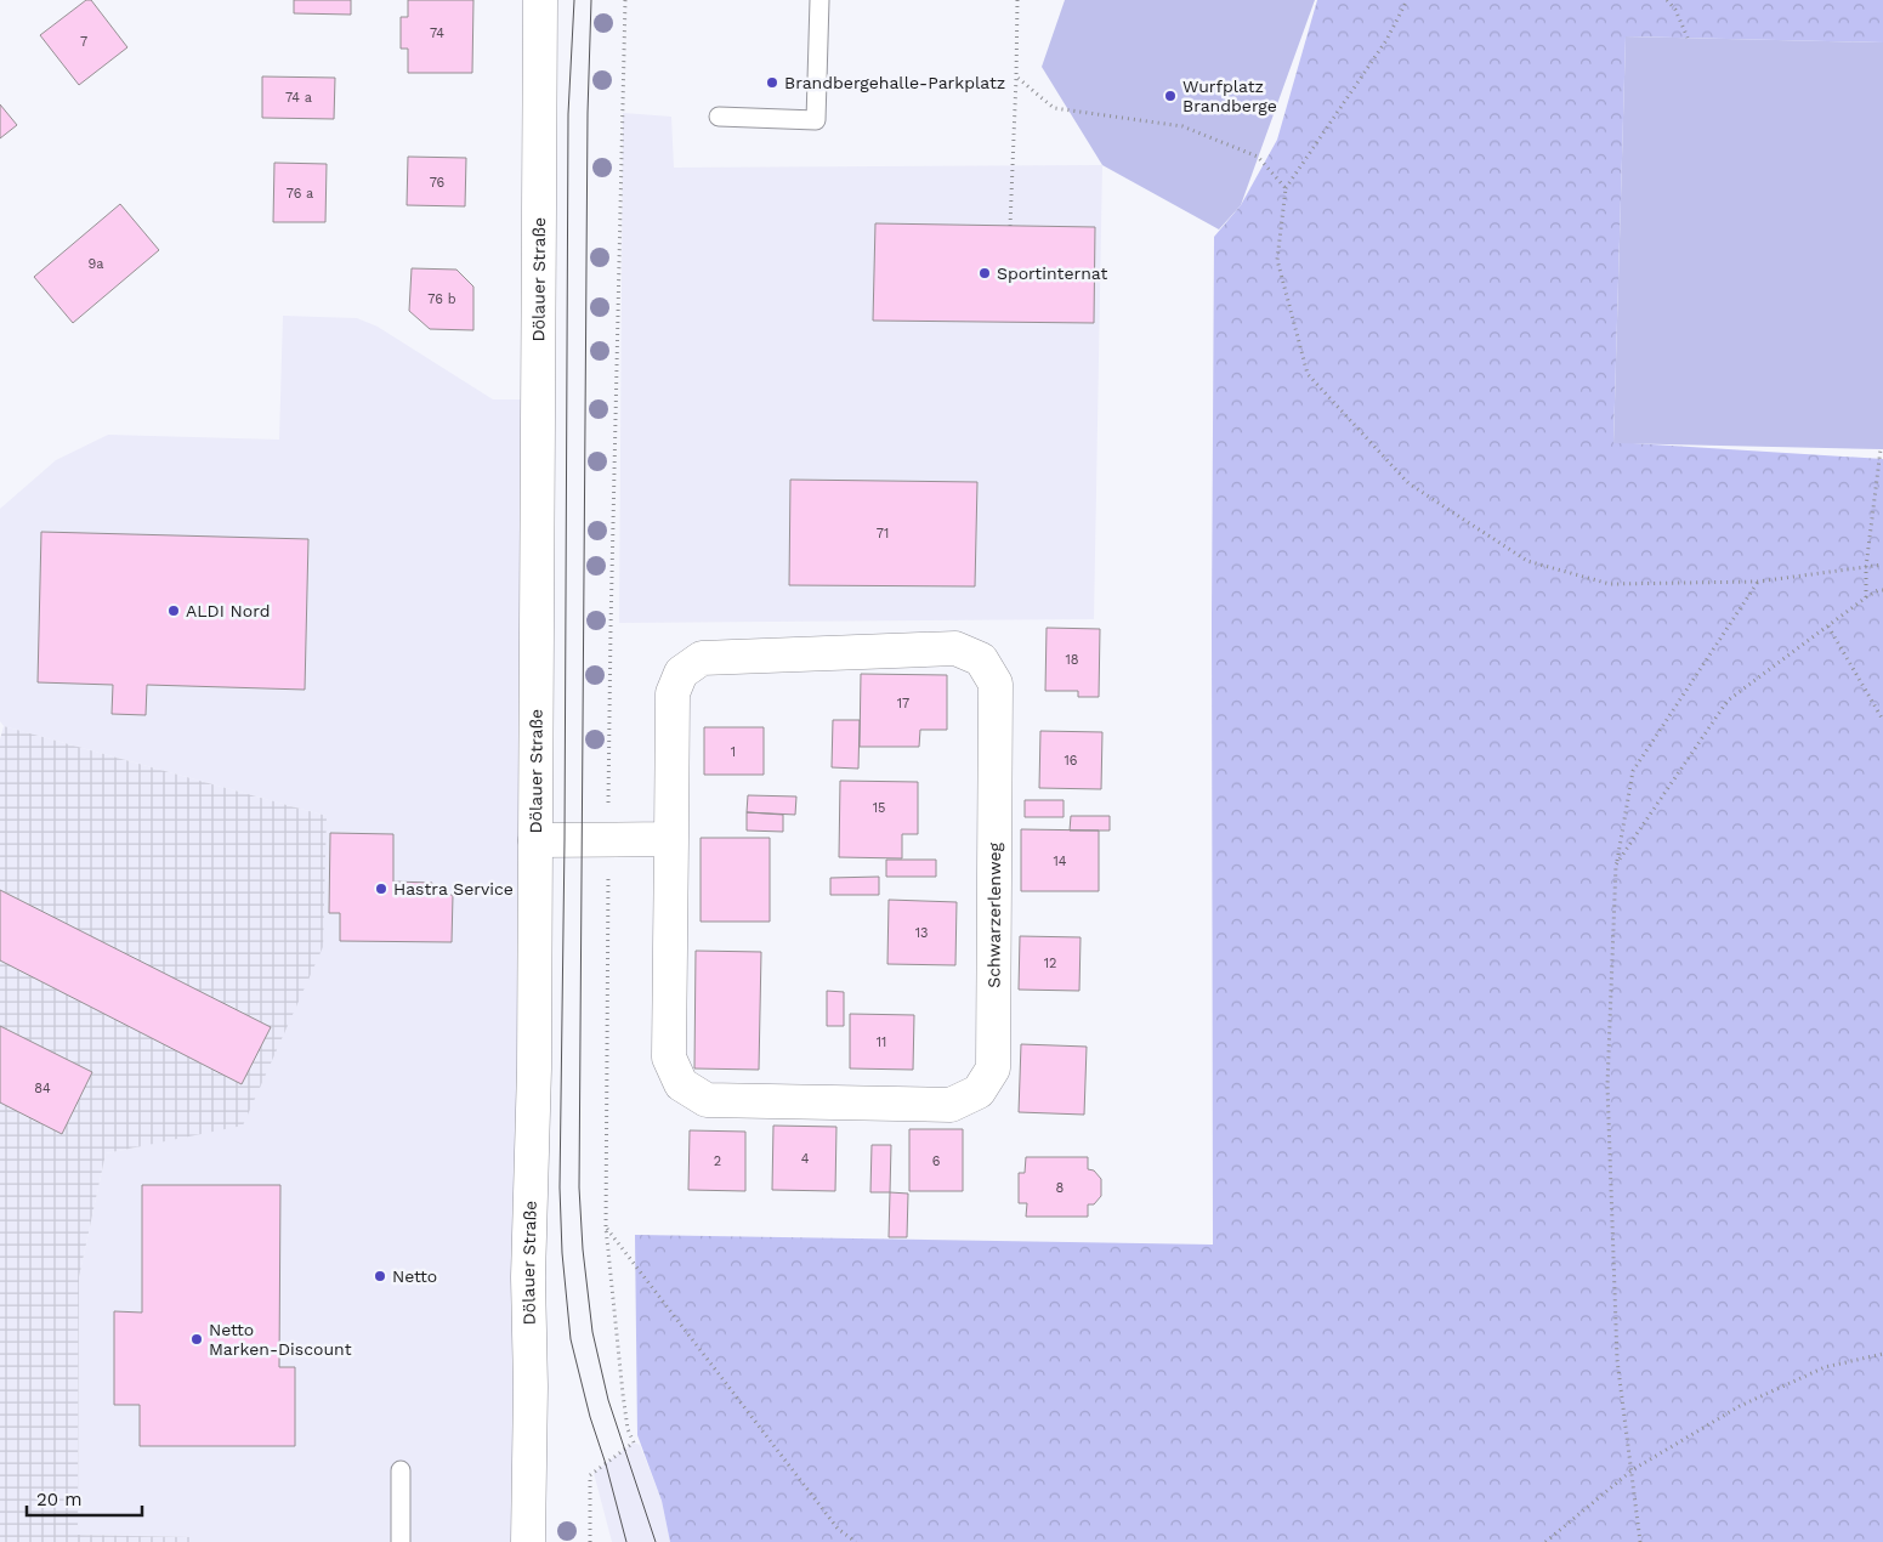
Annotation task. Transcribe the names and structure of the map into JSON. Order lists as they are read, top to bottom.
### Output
{
  "streets": {
    "street": ["Dölauer Straße", "Schwarzerlenweg"]
  },
  "places": [
    "Brandbergehalle-Parkplatz",
    "Wurfplatz Brandberge",
    "Sportinternat",
    "ALDI Nord",
    "Hastra Service",
    "Netto",
    "Netto Marken-Discount"
  ],
  "house_numbers": [
    "74",
    "7",
    "74 a",
    "76",
    "76 a",
    "9a",
    "76 b",
    "71",
    "18",
    "17",
    "1",
    "16",
    "15",
    "14",
    "13",
    "12",
    "11",
    "84",
    "4",
    "2",
    "6",
    "8"
  ],
  "scale_bar": "20 m"
}
